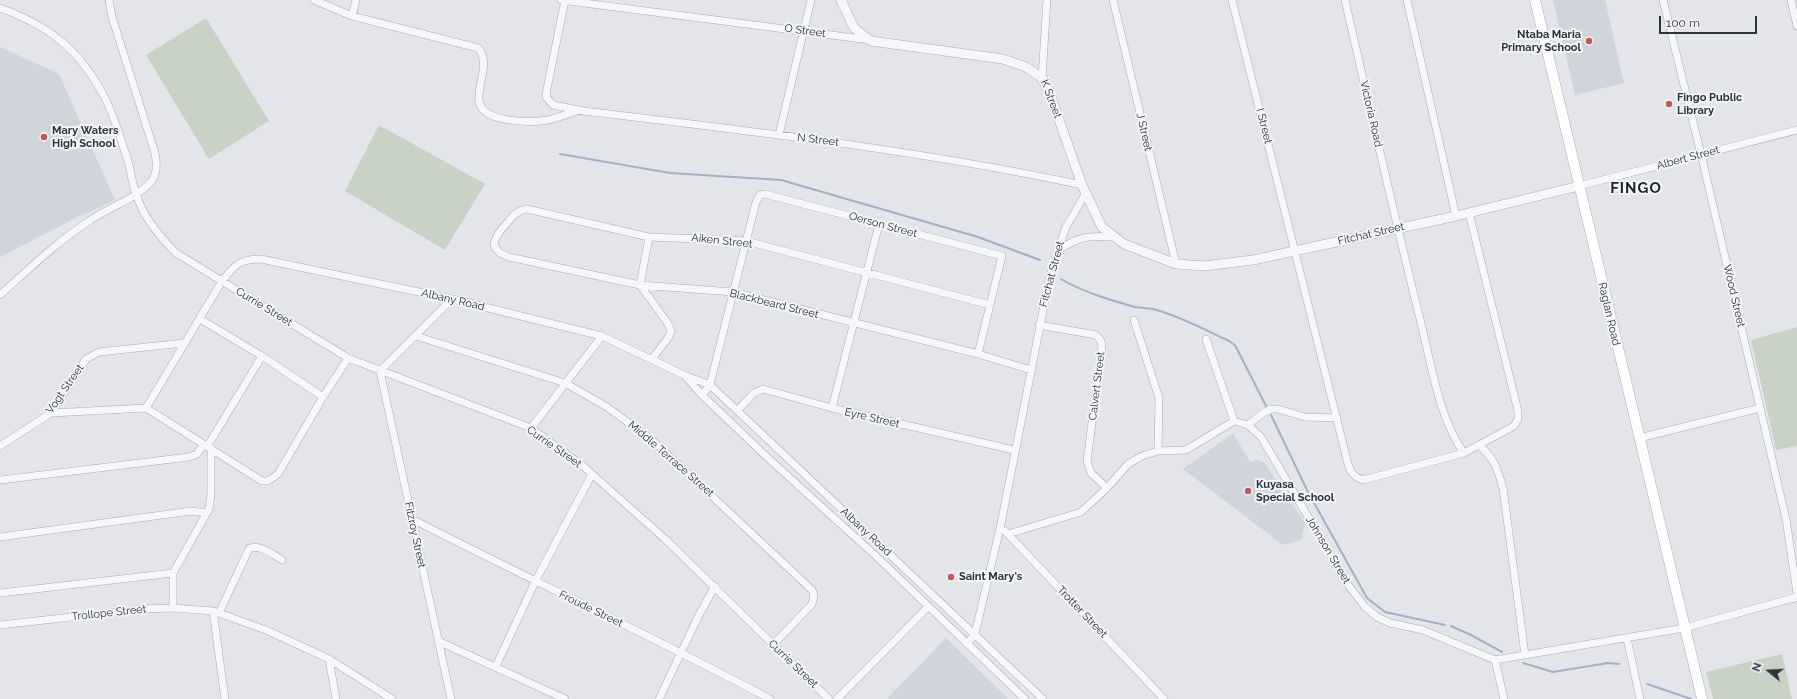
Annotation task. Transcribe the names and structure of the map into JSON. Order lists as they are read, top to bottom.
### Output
{
  "streets": {
    "main road": ["Raglan Road"],
    "street": [
      "O Street",
      "K Street",
      "Victoria Road",
      "I Street",
      "J Street",
      "N Street",
      "Albert Street",
      "Oerson Street",
      "Fitchat Street",
      "Aiken Street",
      "Wood Street",
      "Albany Road",
      "Blackbeard Street",
      "Currie Street",
      "Calvert Street",
      "Vogt Street",
      "Eyre Street",
      "Middle Terrace Street",
      "Fitzroy Street",
      "Johnson Street",
      "Froude Street",
      "Trotter Street",
      "Trollope Street"
    ]
  },
  "crossings": [
    ["O Street", "K Street"],
    ["O Street", "N Street"],
    ["K Street", "N Street"],
    ["K Street", "Fitchat Street"],
    ["Victoria Road", "I Street"],
    ["Victoria Road", "Fitchat Street"],
    ["I Street", "Fitchat Street"],
    ["J Street", "Fitchat Street"],
    ["N Street", "Fitchat Street"],
    ["Albert Street", "Fitchat Street"],
    ["Albert Street", "Wood Street"],
    ["Albert Street", "Raglan Road"],
    ["Oerson Street", "Aiken Street"],
    ["Fitchat Street", "Albany Road"],
    ["Fitchat Street", "Blackbeard Street"],
    ["Fitchat Street", "Raglan Road"],
    ["Fitchat Street", "Calvert Street"],
    ["Fitchat Street", "Eyre Street"],
    ["Fitchat Street", "Trotter Street"],
    ["Aiken Street", "Blackbeard Street"],
    ["Albany Road", "Currie Street"],
    ["Albany Road", "Vogt Street"],
    ["Albany Road", "Eyre Street"],
    ["Currie Street", "Middle Terrace Street"],
    ["Currie Street", "Fitzroy Street"],
    ["Fitzroy Street", "Froude Street"]
  ],
  "districts": ["FINGO"],
  "places": [
    "Ntaba Maria Primary School",
    "Fingo Public Library",
    "Mary Waters High School",
    "Kuyasa Special School",
    "Saint Mary's"
  ],
  "scale_bar": "100 m",
  "north": "left"
}
